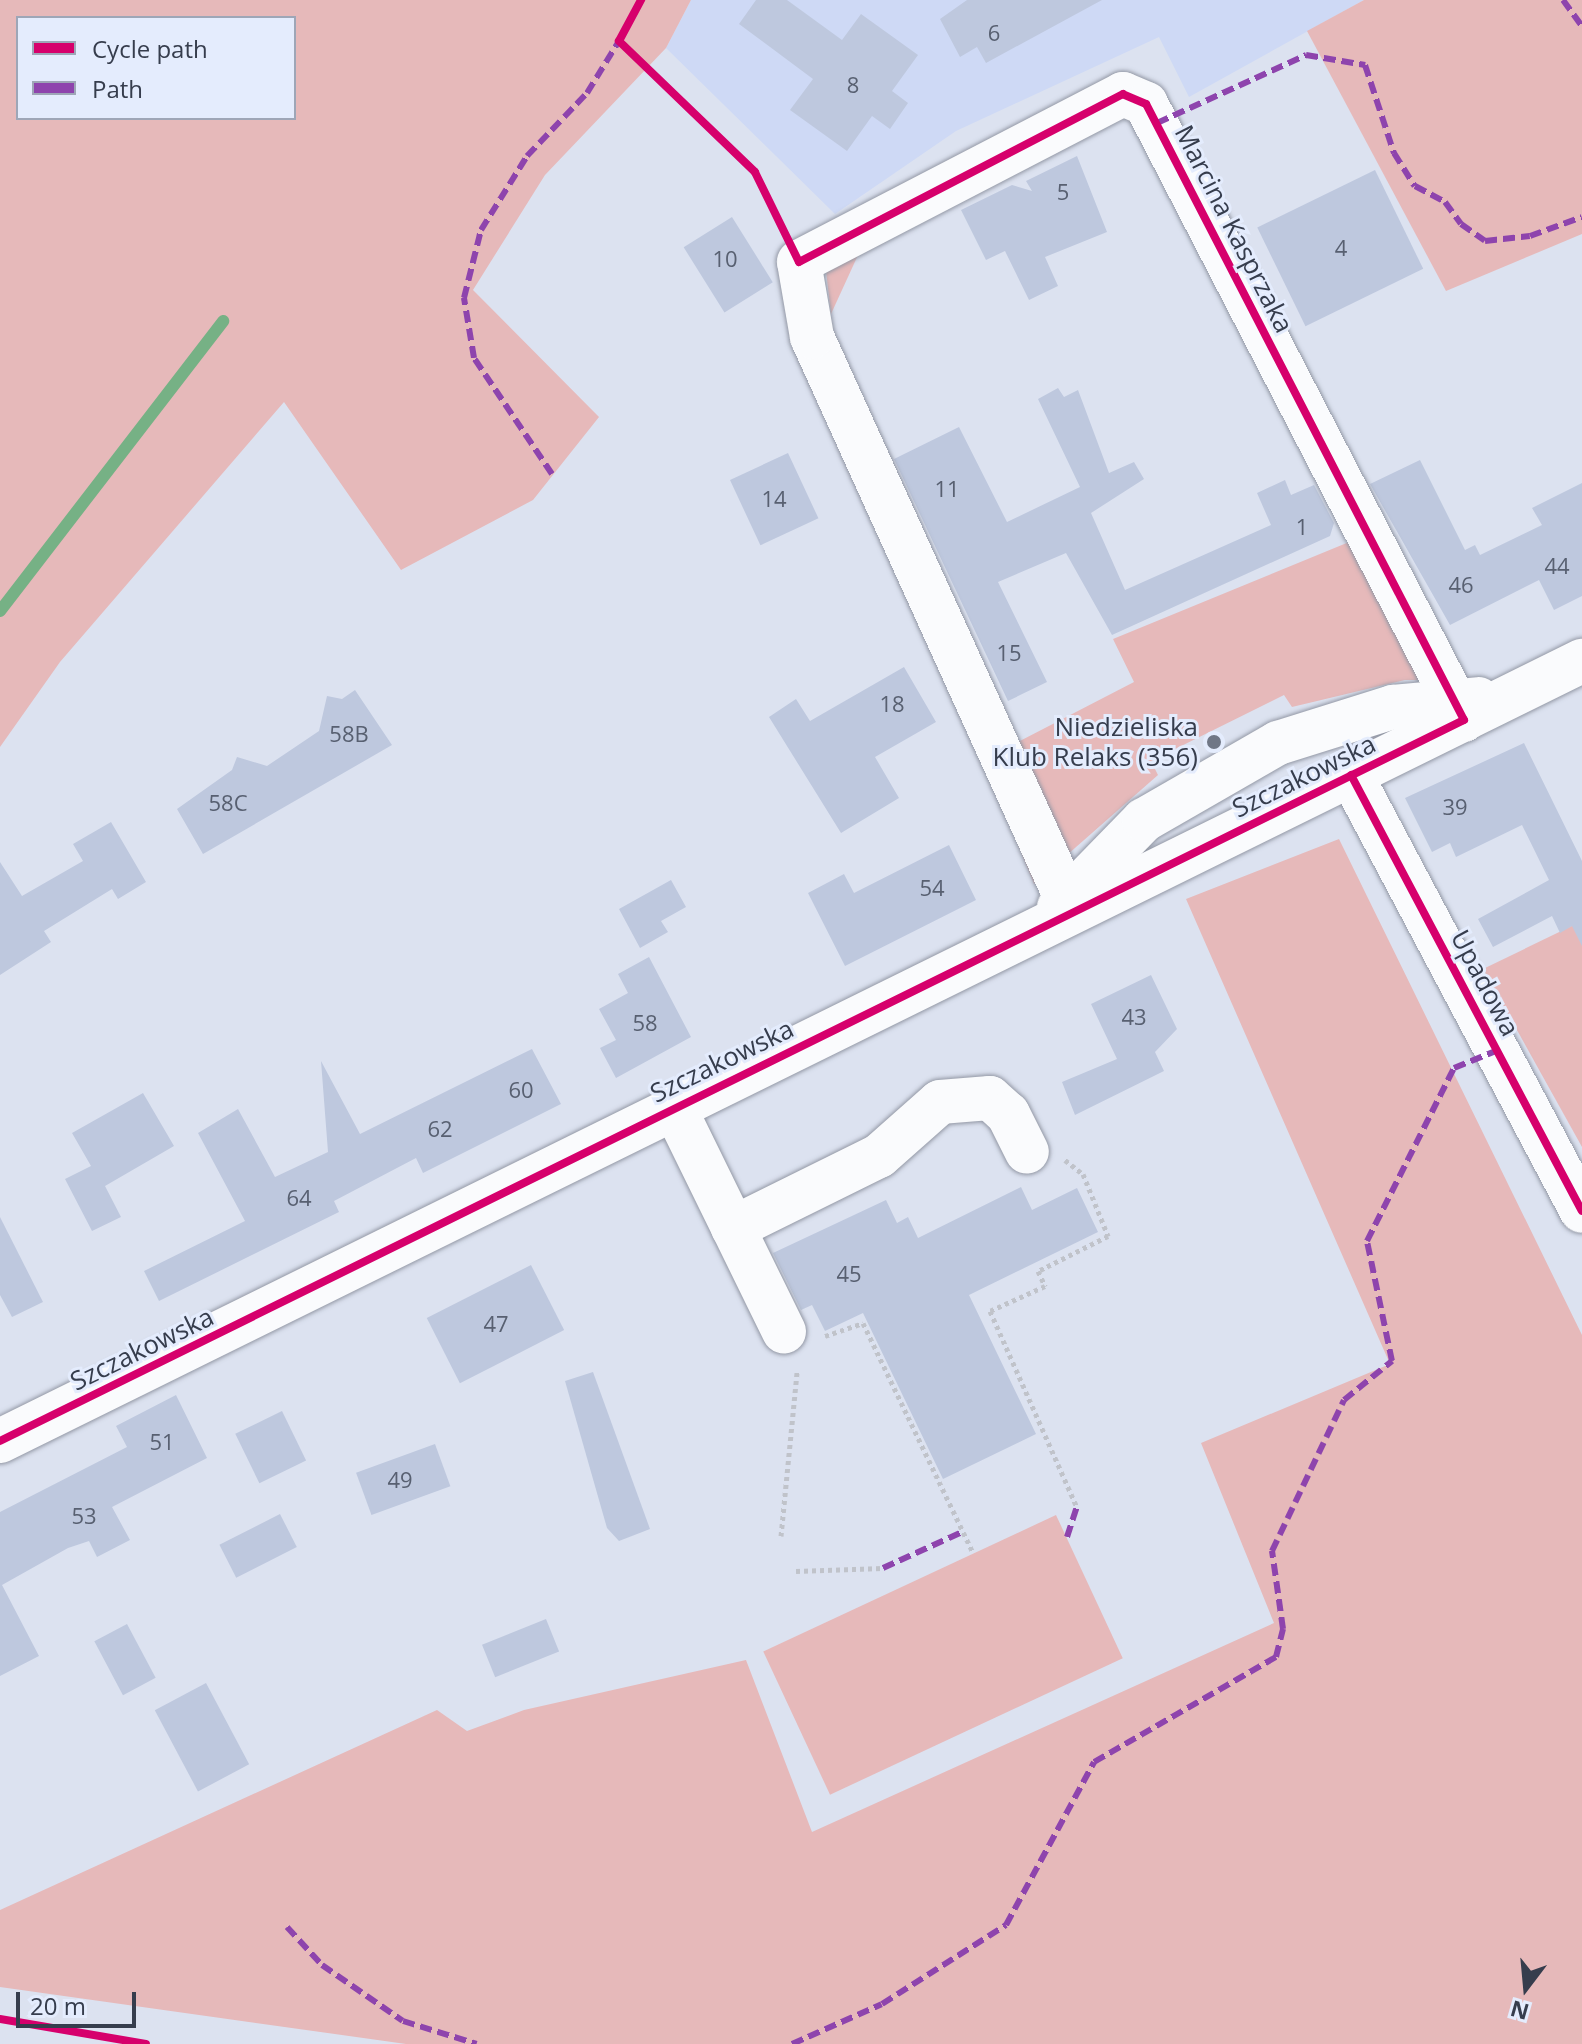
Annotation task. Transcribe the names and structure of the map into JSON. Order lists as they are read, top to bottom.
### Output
{
  "streets": {
    "street": ["Marcina Kasprzaka", "Szczakowska", "Upadowa"]
  },
  "crossings": [
    ["Marcina Kasprzaka", "Szczakowska"],
    ["Szczakowska", "Upadowa"]
  ],
  "places": ["Niedzieliska Klub Relaks (356)"],
  "house_numbers": [
    "6",
    "8",
    "5",
    "4",
    "10",
    "11",
    "14",
    "1",
    "44",
    "46",
    "15",
    "18",
    "58B",
    "58C",
    "39",
    "54",
    "43",
    "58",
    "60",
    "62",
    "64",
    "45",
    "47",
    "51",
    "49",
    "53"
  ],
  "legend": ["Cycle path", "Path"],
  "scale_bar": "20 m",
  "north": "bottom"
}
